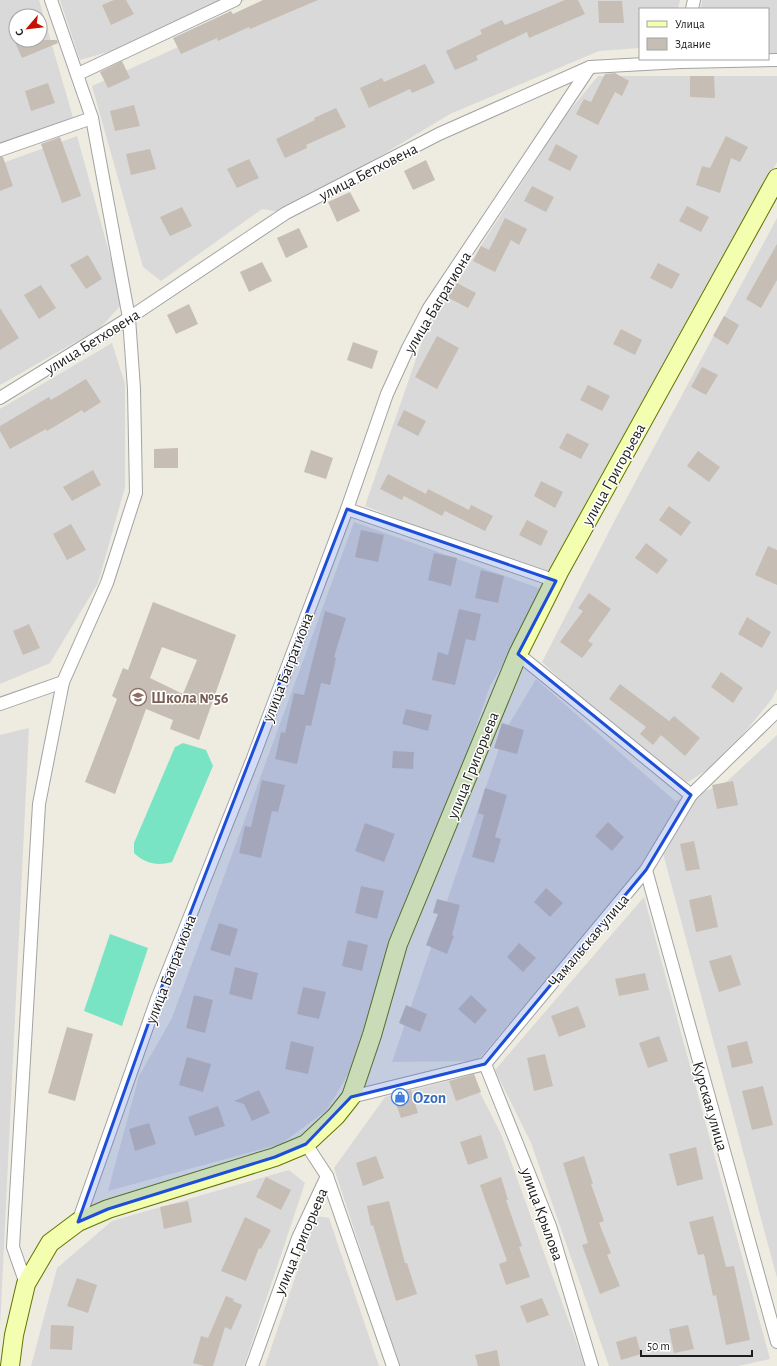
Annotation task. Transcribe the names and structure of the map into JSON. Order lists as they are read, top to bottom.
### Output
{
  "streets": {
    "main road": ["улица Григорьева"],
    "street": [
      "улица Бетховена",
      "улица Багратиона",
      "Чамальская улица",
      "Курская улица",
      "улица Крылова"
    ]
  },
  "crossings": [
    ["улица Бетховена", "улица Багратиона"],
    ["Чамальская улица", "Курская улица"],
    ["Чамальская улица", "улица Крылова"]
  ],
  "places": {
    "school or university": ["Школа №56"],
    "shop": ["Ozon"]
  },
  "legend": ["Улица", "Здание"],
  "scale_bar": "50 m",
  "north": "bottom left"
}
